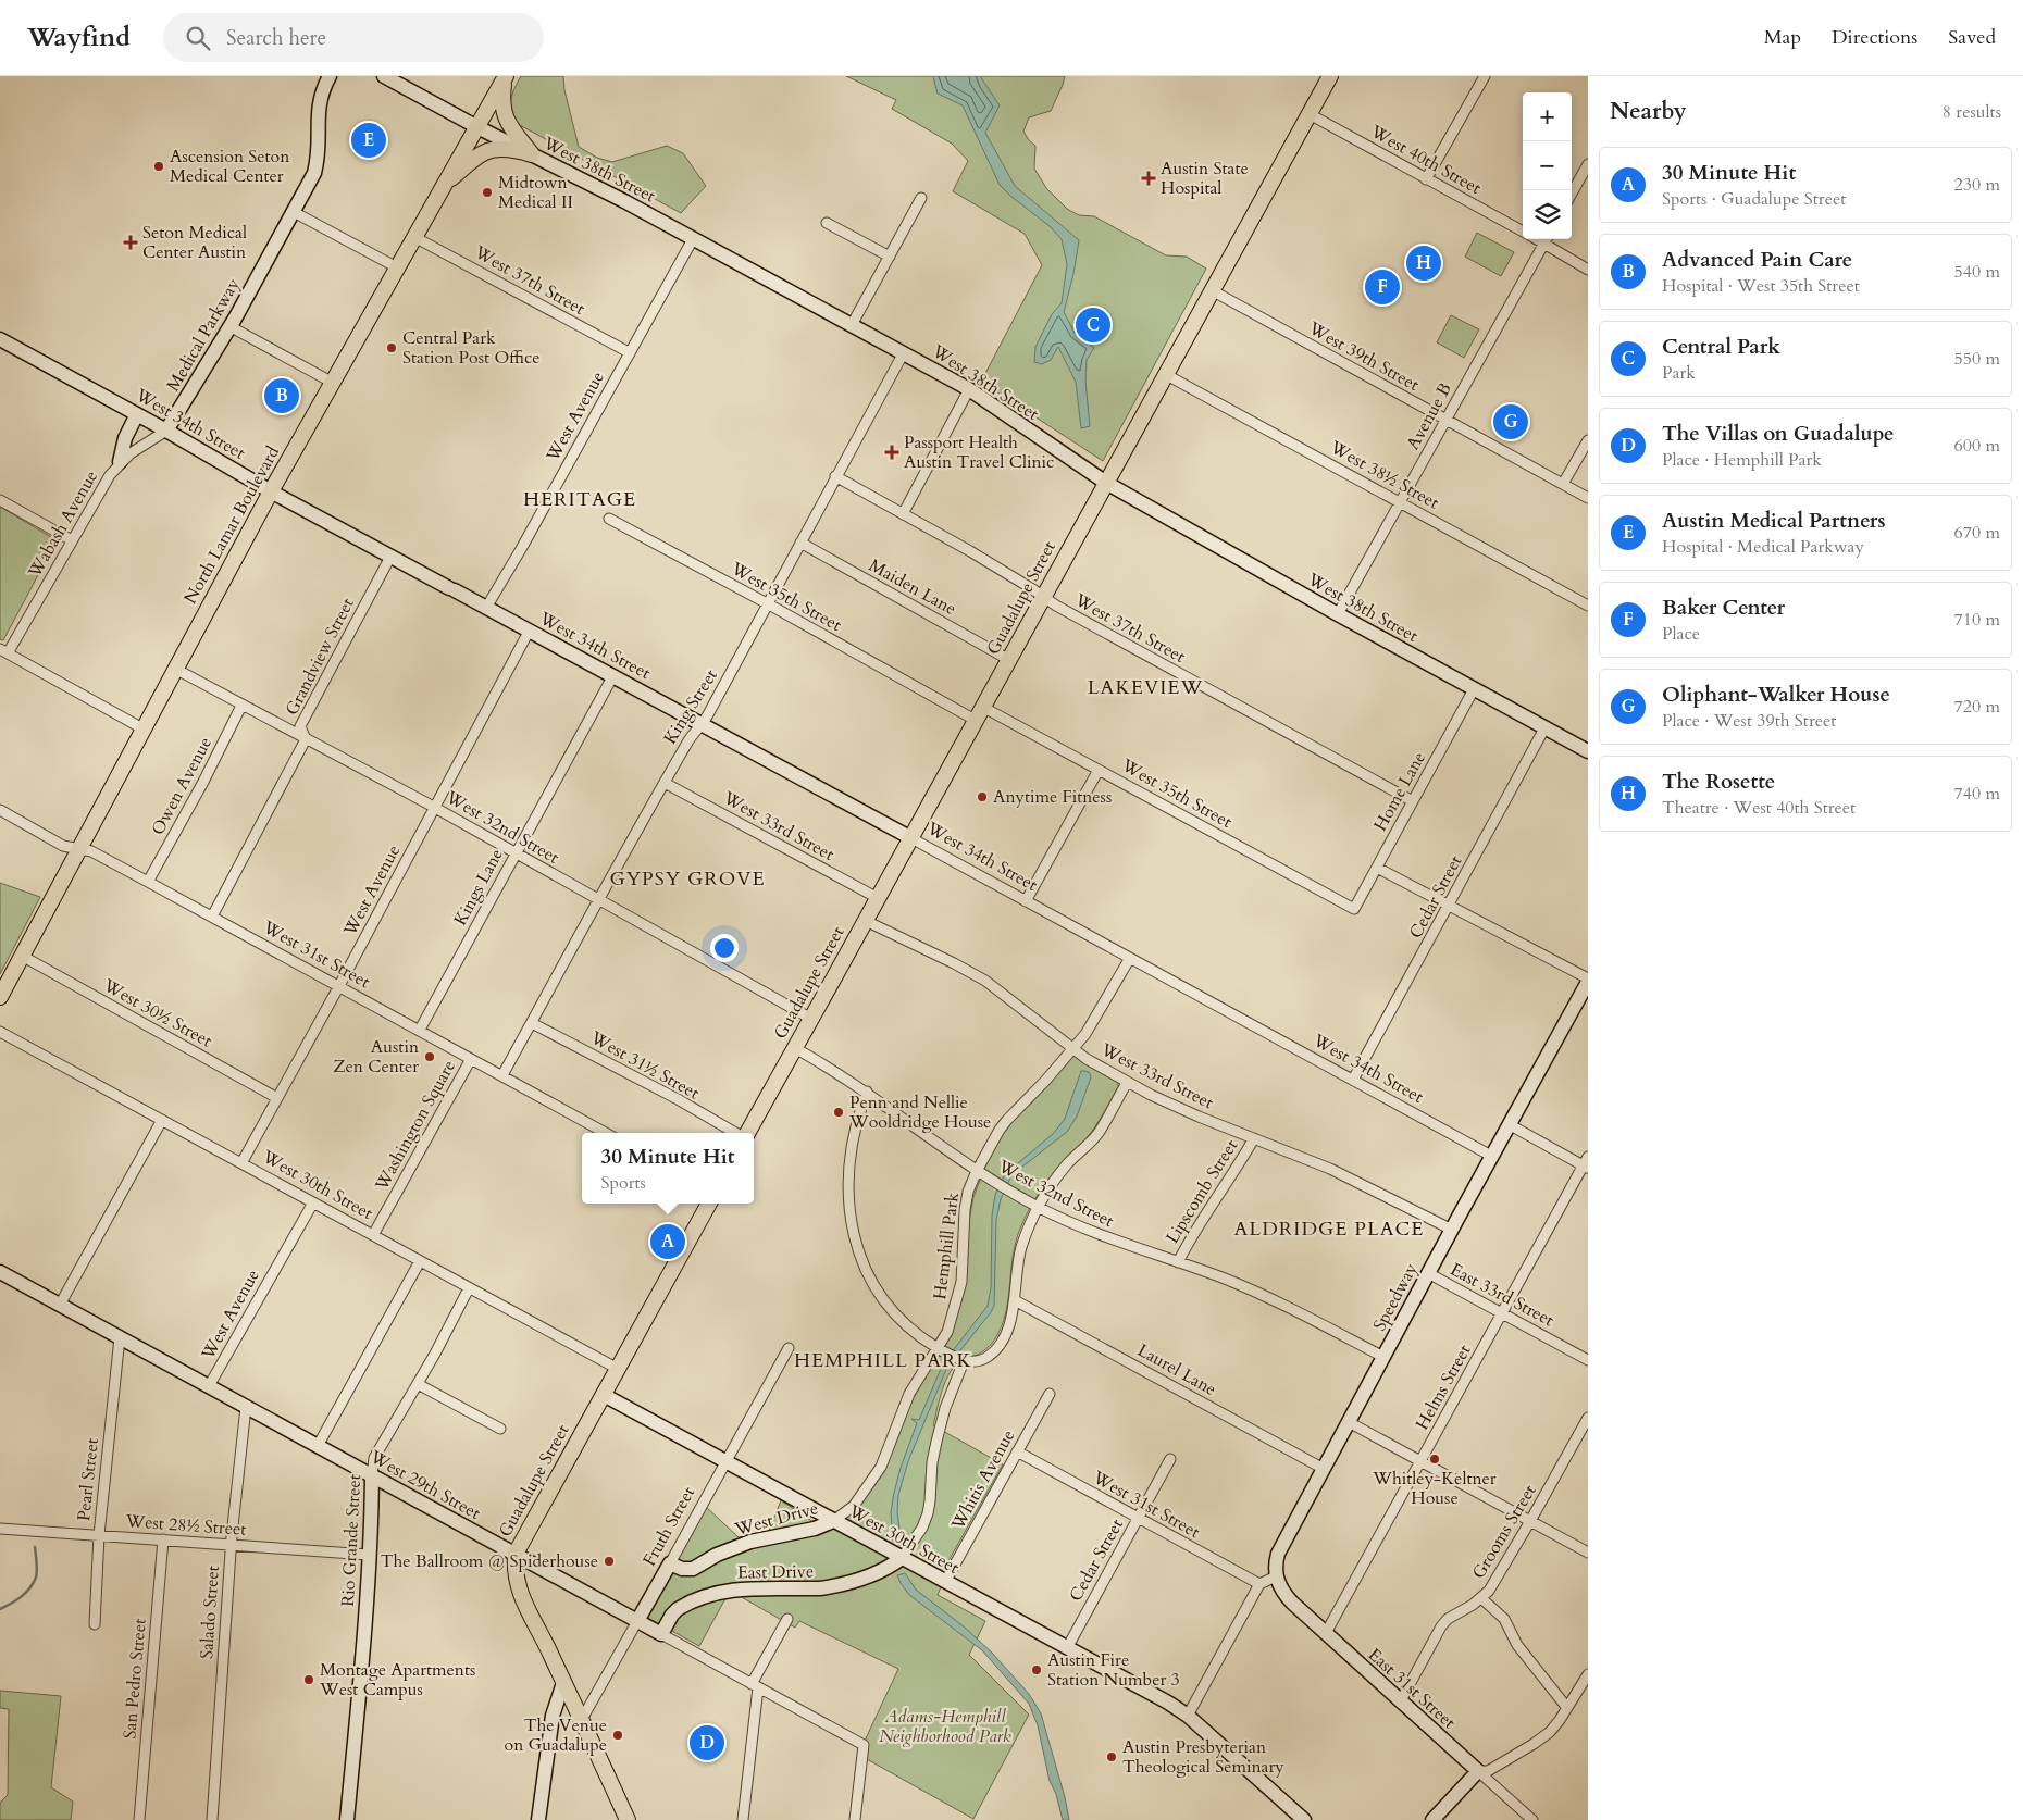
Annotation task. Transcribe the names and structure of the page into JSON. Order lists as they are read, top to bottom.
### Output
{
  "streets": {
    "main road": ["North Lamar Boulevard", "Guadalupe Street"],
    "street": [
      "West 40th Street",
      "West 38th Street",
      "West 37th Street",
      "Medical Parkway",
      "West 39th Street",
      "West Avenue",
      "Avenue B",
      "West 34th Street",
      "West 38½ Street",
      "Wabash Avenue",
      "Maiden Lane",
      "West 35th Street",
      "Grandview Street",
      "King Street",
      "Owen Avenue",
      "Home Lane",
      "West 33rd Street",
      "West 32nd Street",
      "Kings Lane",
      "Cedar Street",
      "West 31st Street",
      "West 30½ Street",
      "West 31½ Street",
      "Washington Square",
      "West 30th Street",
      "Lipscomb Street",
      "Hemphill Park",
      "East 33rd Street",
      "Speedway",
      "Laurel Lane",
      "Helms Street",
      "Pearl Street",
      "Whitis Avenue",
      "West 29th Street",
      "West Drive",
      "West 28½ Street",
      "Fruth Street",
      "Grooms Street",
      "Rio Grande Street",
      "East Drive",
      "Salado Street",
      "San Pedro Street",
      "East 31st Street"
    ]
  },
  "crossings": [
    ["West 40th Street", "Avenue B"],
    ["West 40th Street", "Guadalupe Street"],
    ["West 38th Street", "West Avenue"],
    ["West 38th Street", "Avenue B"],
    ["West 38th Street", "North Lamar Boulevard"],
    ["West 38th Street", "Guadalupe Street"],
    ["West 38th Street", "King Street"],
    ["West 38th Street", "Home Lane"],
    ["West 38th Street", "Cedar Street"],
    ["West 37th Street", "West Avenue"],
    ["West 37th Street", "North Lamar Boulevard"],
    ["West 37th Street", "Guadalupe Street"],
    ["West 37th Street", "King Street"],
    ["West 37th Street", "Home Lane"],
    ["Medical Parkway", "West 34th Street"],
    ["Medical Parkway", "Wabash Avenue"],
    ["West 39th Street", "Avenue B"],
    ["West 39th Street", "Guadalupe Street"],
    ["West Avenue", "West 34th Street"],
    ["West Avenue", "West 32nd Street"],
    ["West Avenue", "West 31st Street"],
    ["West Avenue", "West 30½ Street"],
    ["West Avenue", "West 30th Street"],
    ["West Avenue", "West 29th Street"],
    ["Avenue B", "West 38½ Street"],
    ["West 34th Street", "Wabash Avenue"],
    ["West 34th Street", "North Lamar Boulevard"],
    ["West 34th Street", "Guadalupe Street"],
    ["West 34th Street", "Grandview Street"],
    ["West 34th Street", "King Street"],
    ["West 34th Street", "Kings Lane"],
    ["West 34th Street", "Cedar Street"],
    ["West 34th Street", "Hemphill Park"],
    ["West 34th Street", "Speedway"],
    ["West 38½ Street", "Guadalupe Street"],
    ["North Lamar Boulevard", "West 32nd Street"],
    ["North Lamar Boulevard", "West 31st Street"],
    ["North Lamar Boulevard", "West 30½ Street"],
    ["Maiden Lane", "Guadalupe Street"],
    ["Maiden Lane", "King Street"],
    ["West 35th Street", "Guadalupe Street"],
    ["West 35th Street", "King Street"],
    ["West 35th Street", "Home Lane"],
    ["Guadalupe Street", "West 33rd Street"],
    ["Guadalupe Street", "West 32nd Street"],
    ["Guadalupe Street", "West 30th Street"],
    ["Guadalupe Street", "West 29th Street"],
    ["Guadalupe Street", "Fruth Street"],
    ["Grandview Street", "West 32nd Street"],
    ["Grandview Street", "West 31st Street"],
    ["King Street", "West 33rd Street"],
    ["King Street", "West 32nd Street"],
    ["King Street", "West 31st Street"],
    ["King Street", "West 31½ Street"],
    ["Owen Avenue", "West 32nd Street"],
    ["Owen Avenue", "West 31st Street"],
    ["West 33rd Street", "Lipscomb Street"],
    ["West 33rd Street", "Hemphill Park"],
    ["West 33rd Street", "Speedway"],
    ["West 32nd Street", "Kings Lane"],
    ["West 32nd Street", "Lipscomb Street"],
    ["West 32nd Street", "Hemphill Park"],
    ["West 32nd Street", "Speedway"],
    ["Kings Lane", "West 31st Street"],
    ["Cedar Street", "West 31st Street"],
    ["Cedar Street", "West 30th Street"],
    ["West 31st Street", "Washington Square"],
    ["West 31st Street", "Whitis Avenue"],
    ["Washington Square", "West 30th Street"],
    ["West 30th Street", "Hemphill Park"],
    ["West 30th Street", "Whitis Avenue"],
    ["West 30th Street", "West Drive"],
    ["West 30th Street", "Fruth Street"],
    ["West 30th Street", "Rio Grande Street"],
    ["West 30th Street", "East Drive"],
    ["Hemphill Park", "West Drive"],
    ["East 33rd Street", "Speedway"],
    ["East 33rd Street", "Helms Street"],
    ["Speedway", "Laurel Lane"],
    ["Speedway", "East 31st Street"],
    ["Helms Street", "East 31st Street"],
    ["Pearl Street", "West 29th Street"],
    ["Pearl Street", "West 28½ Street"],
    ["West 29th Street", "Fruth Street"],
    ["West 29th Street", "Rio Grande Street"],
    ["West 29th Street", "East Drive"],
    ["West 29th Street", "Salado Street"],
    ["West Drive", "Fruth Street"],
    ["West 28½ Street", "Rio Grande Street"],
    ["West 28½ Street", "Salado Street"],
    ["West 28½ Street", "San Pedro Street"],
    ["Grooms Street", "East 31st Street"]
  ],
  "districts": [
    "HERITAGE",
    "LAKEVIEW",
    "GYPSY GROVE",
    "ALDRIDGE PLACE",
    "HEMPHILL PARK"
  ],
  "parks": ["Adams-Hemphill Neighborhood Park"],
  "places": {
    "other": [
      "Ascension Seton Medical Center",
      "Midtown Medical II",
      "Central Park Station Post Office",
      "Anytime Fitness",
      "Austin Zen Center",
      "Penn and Nellie Wooldridge House",
      "Whitley-Keltner House",
      "The Ballroom @ Spiderhouse",
      "Austin Fire Station Number 3",
      "Montage Apartments West Campus",
      "The Venue on Guadalupe",
      "Austin Presbyterian Theological Seminary"
    ],
    "health": ["Austin State Hospital", "Seton Medical Center Austin", "Passport Health Austin Travel Clinic"]
  },
  "page": {
    "header": "Wayfind",
    "search": "Search here",
    "nav": ["Map", "Directions", "Saved"],
    "heading": ["Nearby", "8 results"],
    "map_buttons": ["+", "−"],
    "pins": [
      "E",
      "H",
      "F",
      "C",
      "B",
      "G",
      "A",
      "D"
    ],
    "list": [
      {
        "mark": "A",
        "name": "30 Minute Hit",
        "note": "Sports · Guadalupe Street",
        "value": "230 m"
      },
      {
        "mark": "B",
        "name": "Advanced Pain Care",
        "note": "Hospital · West 35th Street",
        "value": "540 m"
      },
      {
        "mark": "C",
        "name": "Central Park",
        "note": "Park",
        "value": "550 m"
      },
      {
        "mark": "D",
        "name": "The Villas on Guadalupe",
        "note": "Place · Hemphill Park",
        "value": "600 m"
      },
      {
        "mark": "E",
        "name": "Austin Medical Partners",
        "note": "Hospital · Medical Parkway",
        "value": "670 m"
      },
      {
        "mark": "F",
        "name": "Baker Center",
        "note": "Place",
        "value": "710 m"
      },
      {
        "mark": "G",
        "name": "Oliphant-Walker House",
        "note": "Place · West 39th Street",
        "value": "720 m"
      },
      {
        "mark": "H",
        "name": "The Rosette",
        "note": "Theatre · West 40th Street",
        "value": "740 m"
      }
    ],
    "popup": ["30 Minute Hit", "Sports"]
  }
}
